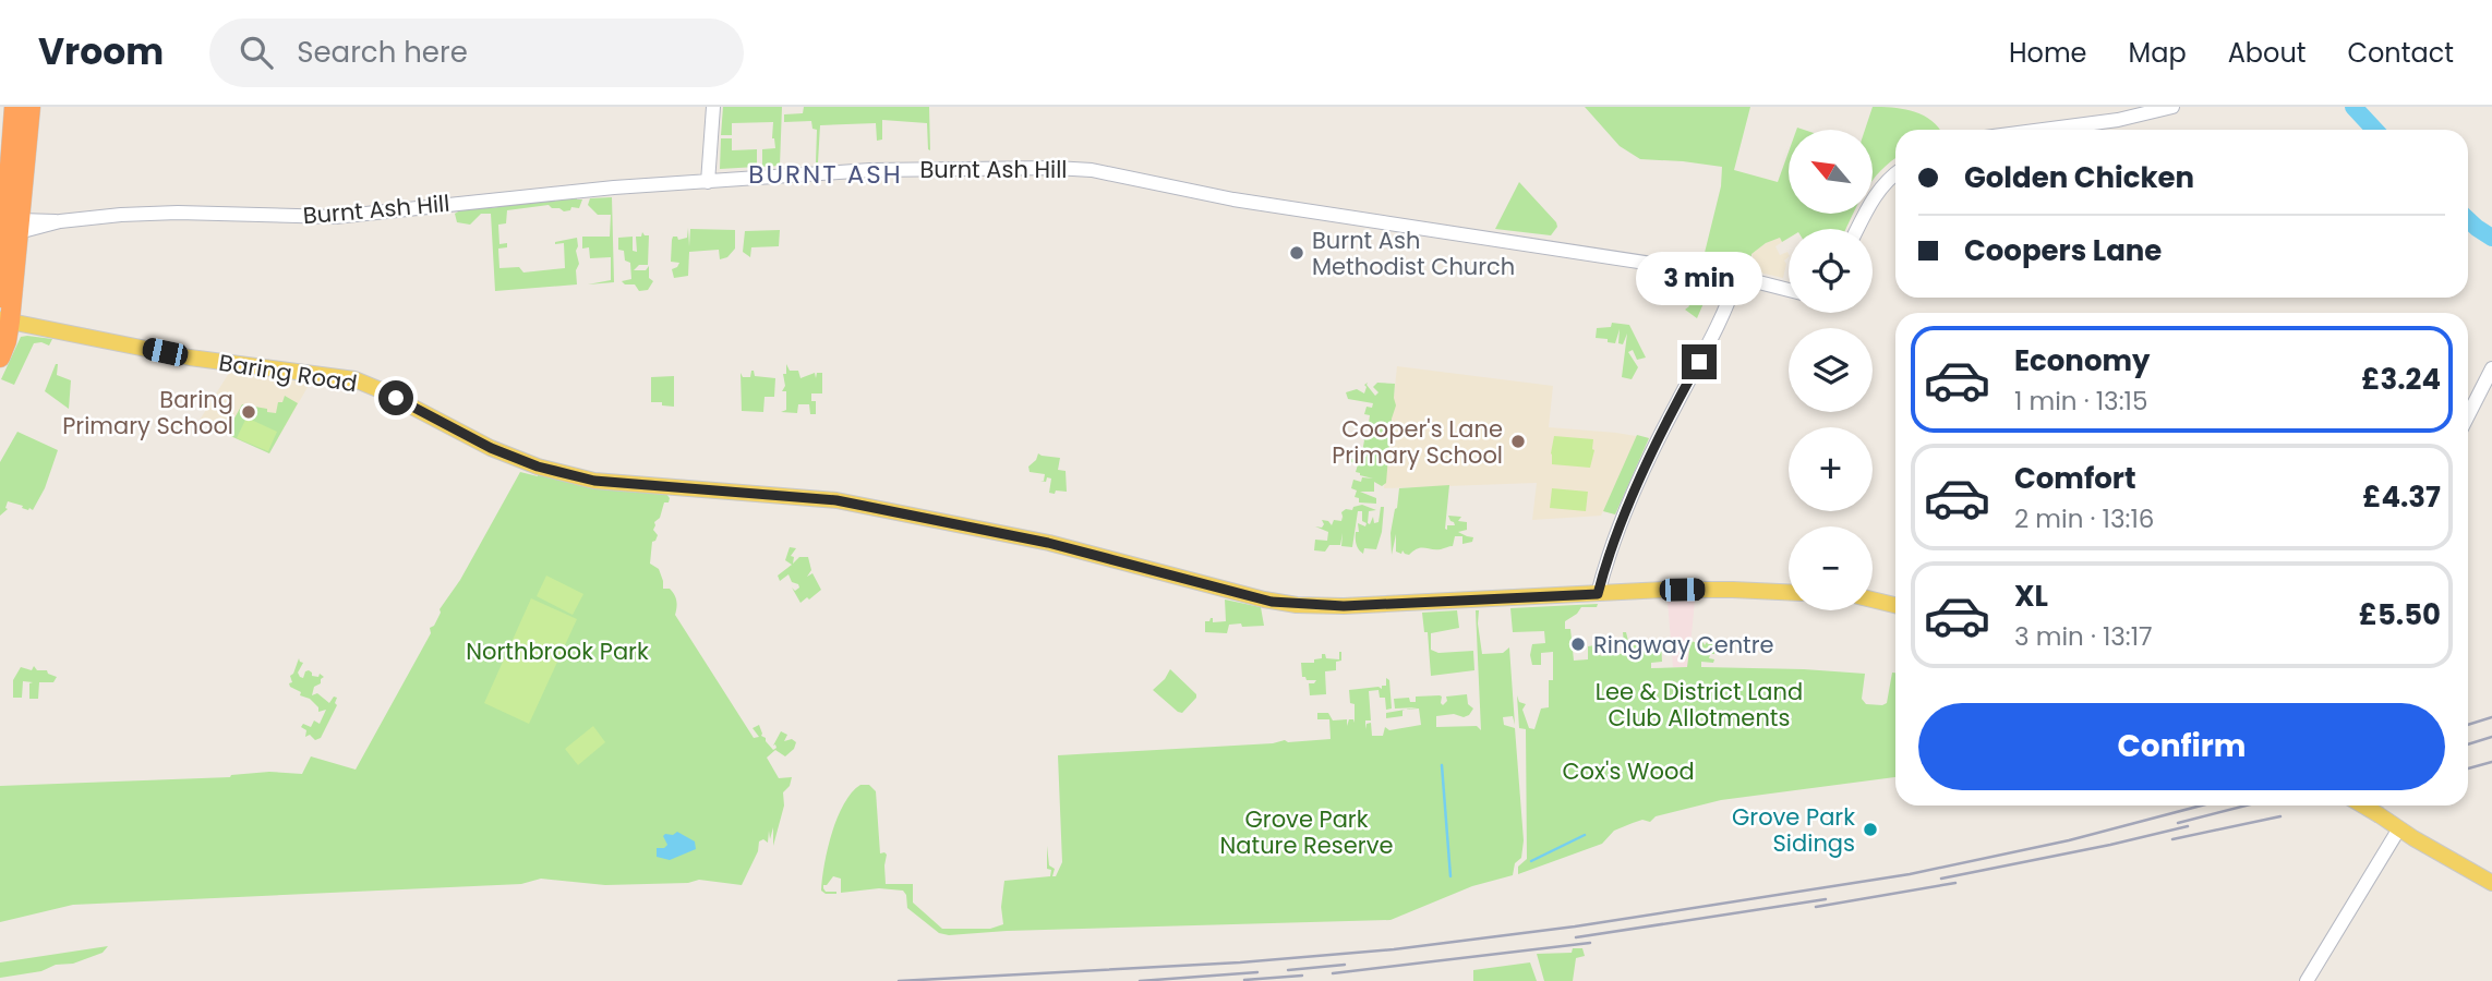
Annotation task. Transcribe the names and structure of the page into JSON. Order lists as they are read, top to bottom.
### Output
{
  "streets": {
    "main road": ["Baring Road"],
    "street": ["Burnt Ash Hill"]
  },
  "districts": ["BURNT ASH"],
  "parks": [
    "Northbrook Park",
    "Lee & District Land Club Allotments",
    "Cox's Wood",
    "Grove Park Nature Reserve"
  ],
  "places": [
    "Burnt Ash Methodist Church",
    "Baring Primary School",
    "Cooper's Lane Primary School",
    "Ringway Centre",
    "Grove Park Sidings"
  ],
  "north": "top left",
  "page": {
    "header": "Vroom",
    "search": "Search here",
    "nav": [
      "Home",
      "Map",
      "About",
      "Contact"
    ],
    "map_buttons": ["+", "−"],
    "banner": ["Golden Chicken", "Coopers Lane"],
    "bubble": "3 min",
    "list": [
      {
        "name": "Economy",
        "note": "1 min · 13:15",
        "value": "£3.24"
      },
      {
        "name": "Comfort",
        "note": "2 min · 13:16",
        "value": "£4.37"
      },
      {
        "name": "XL",
        "note": "3 min · 13:17",
        "value": "£5.50"
      }
    ],
    "buttons": "Confirm"
  }
}
